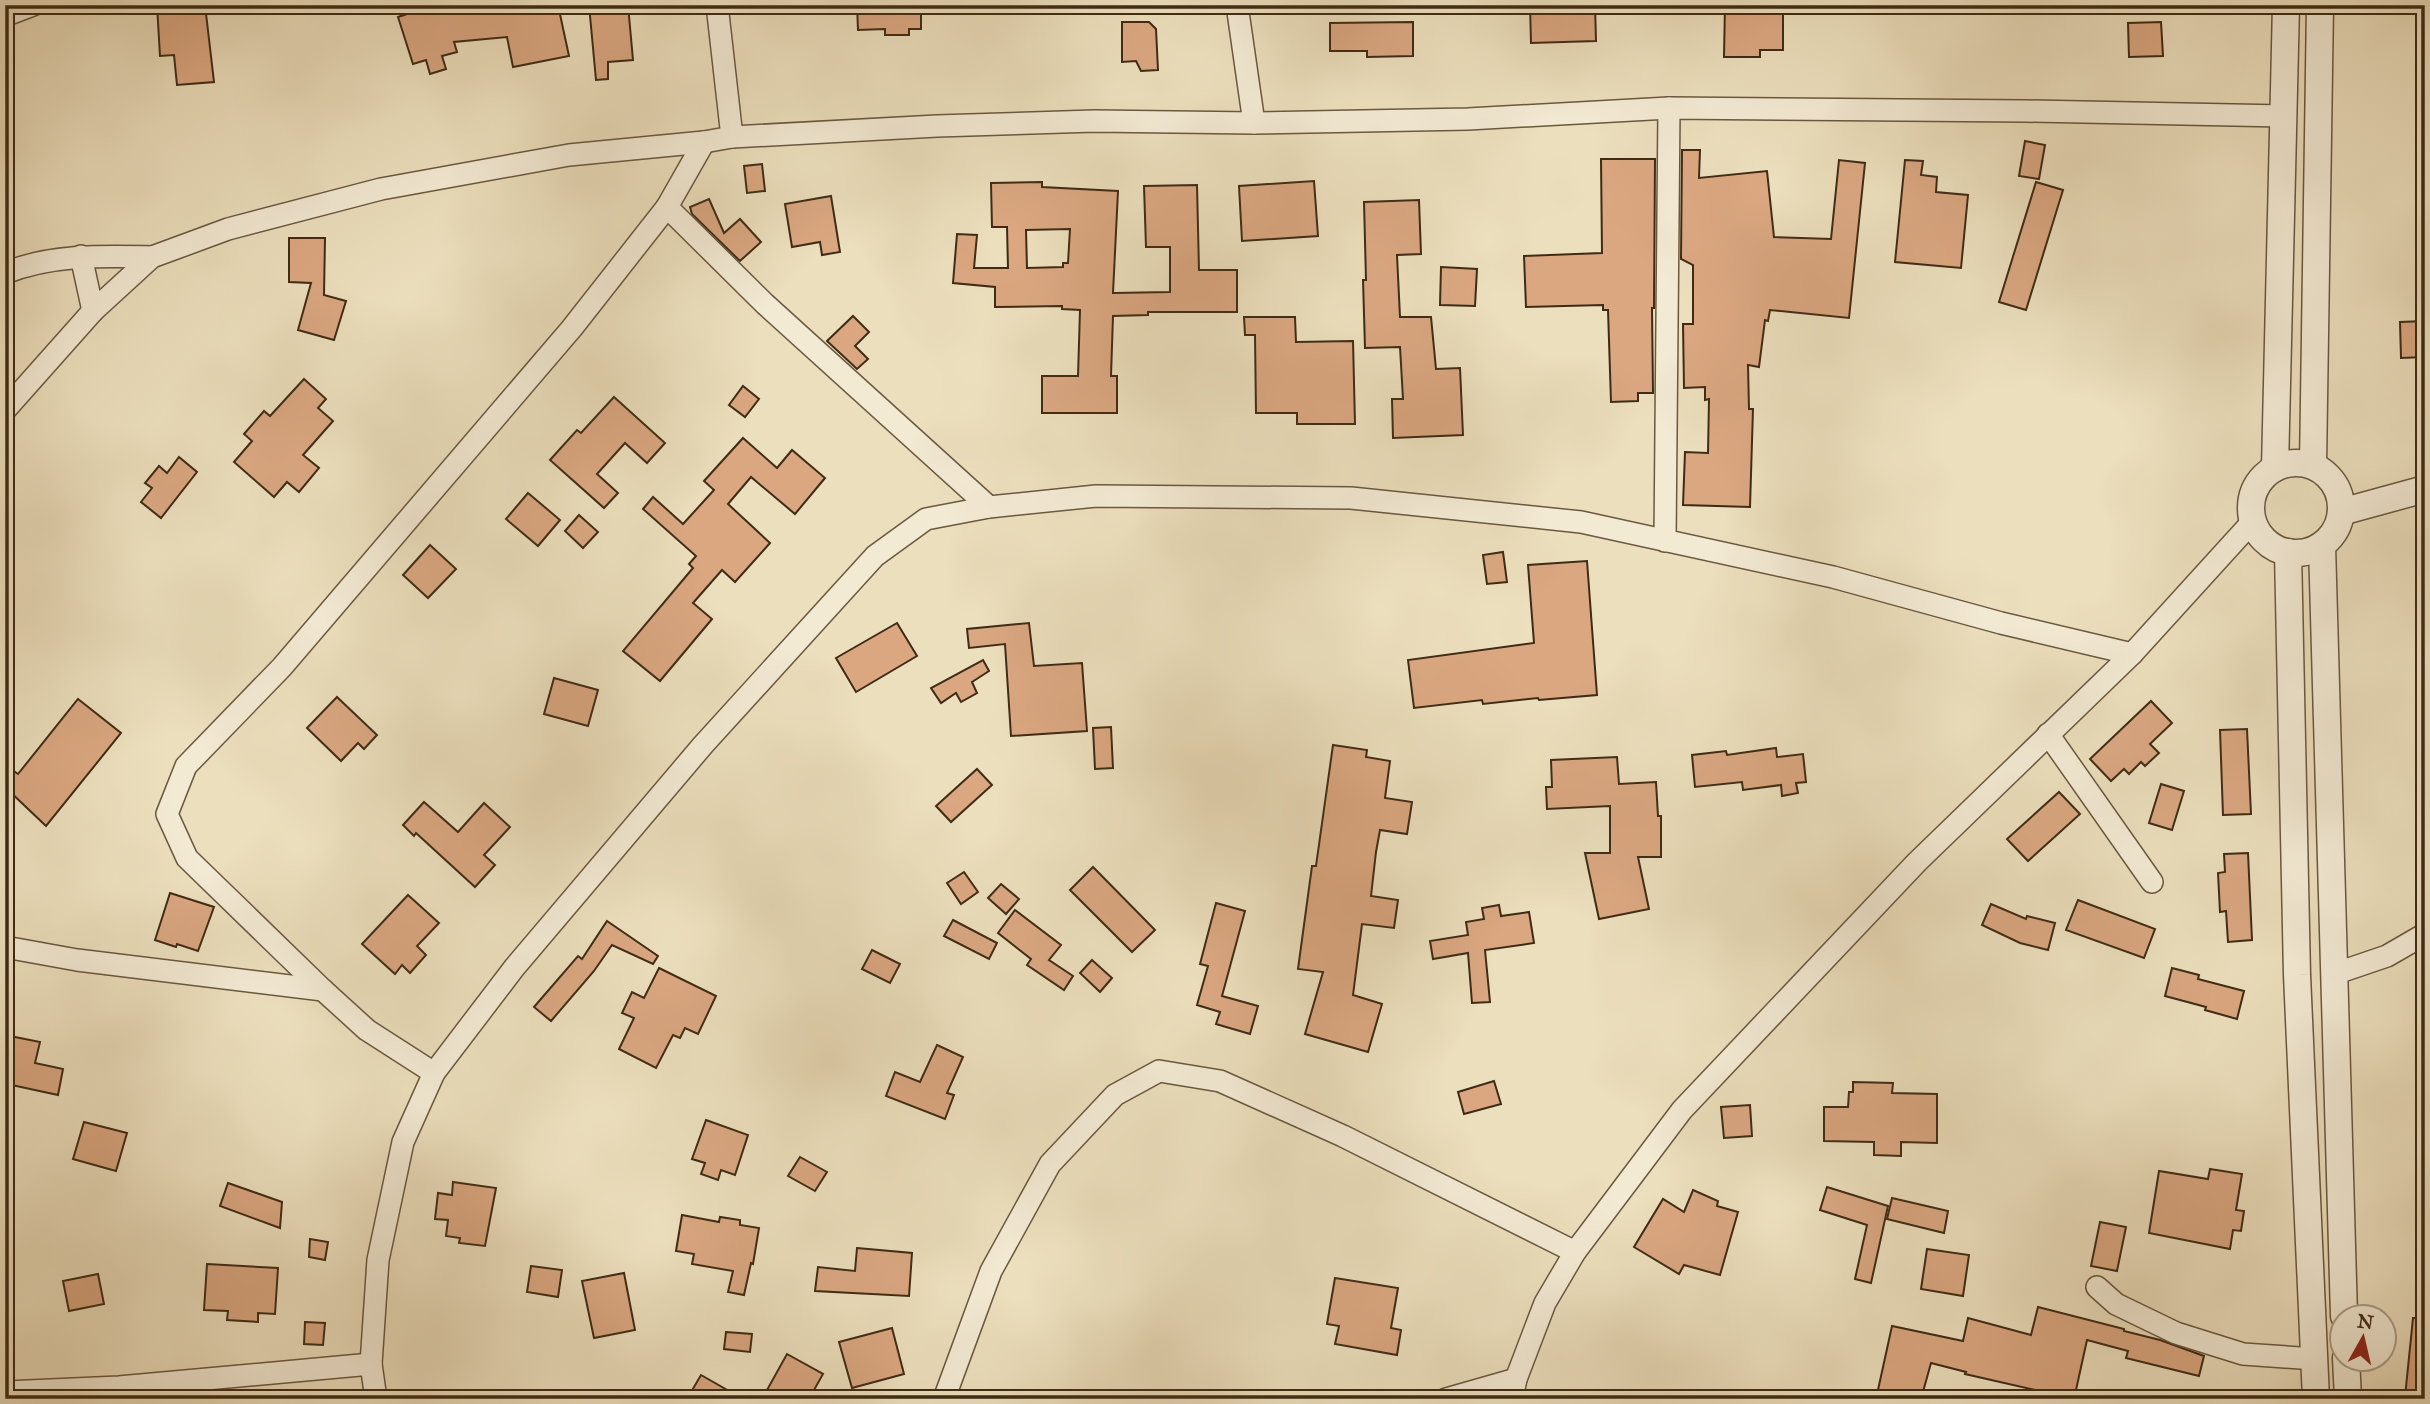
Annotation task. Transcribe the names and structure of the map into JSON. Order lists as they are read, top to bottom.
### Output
{
  "north": "top"
}
